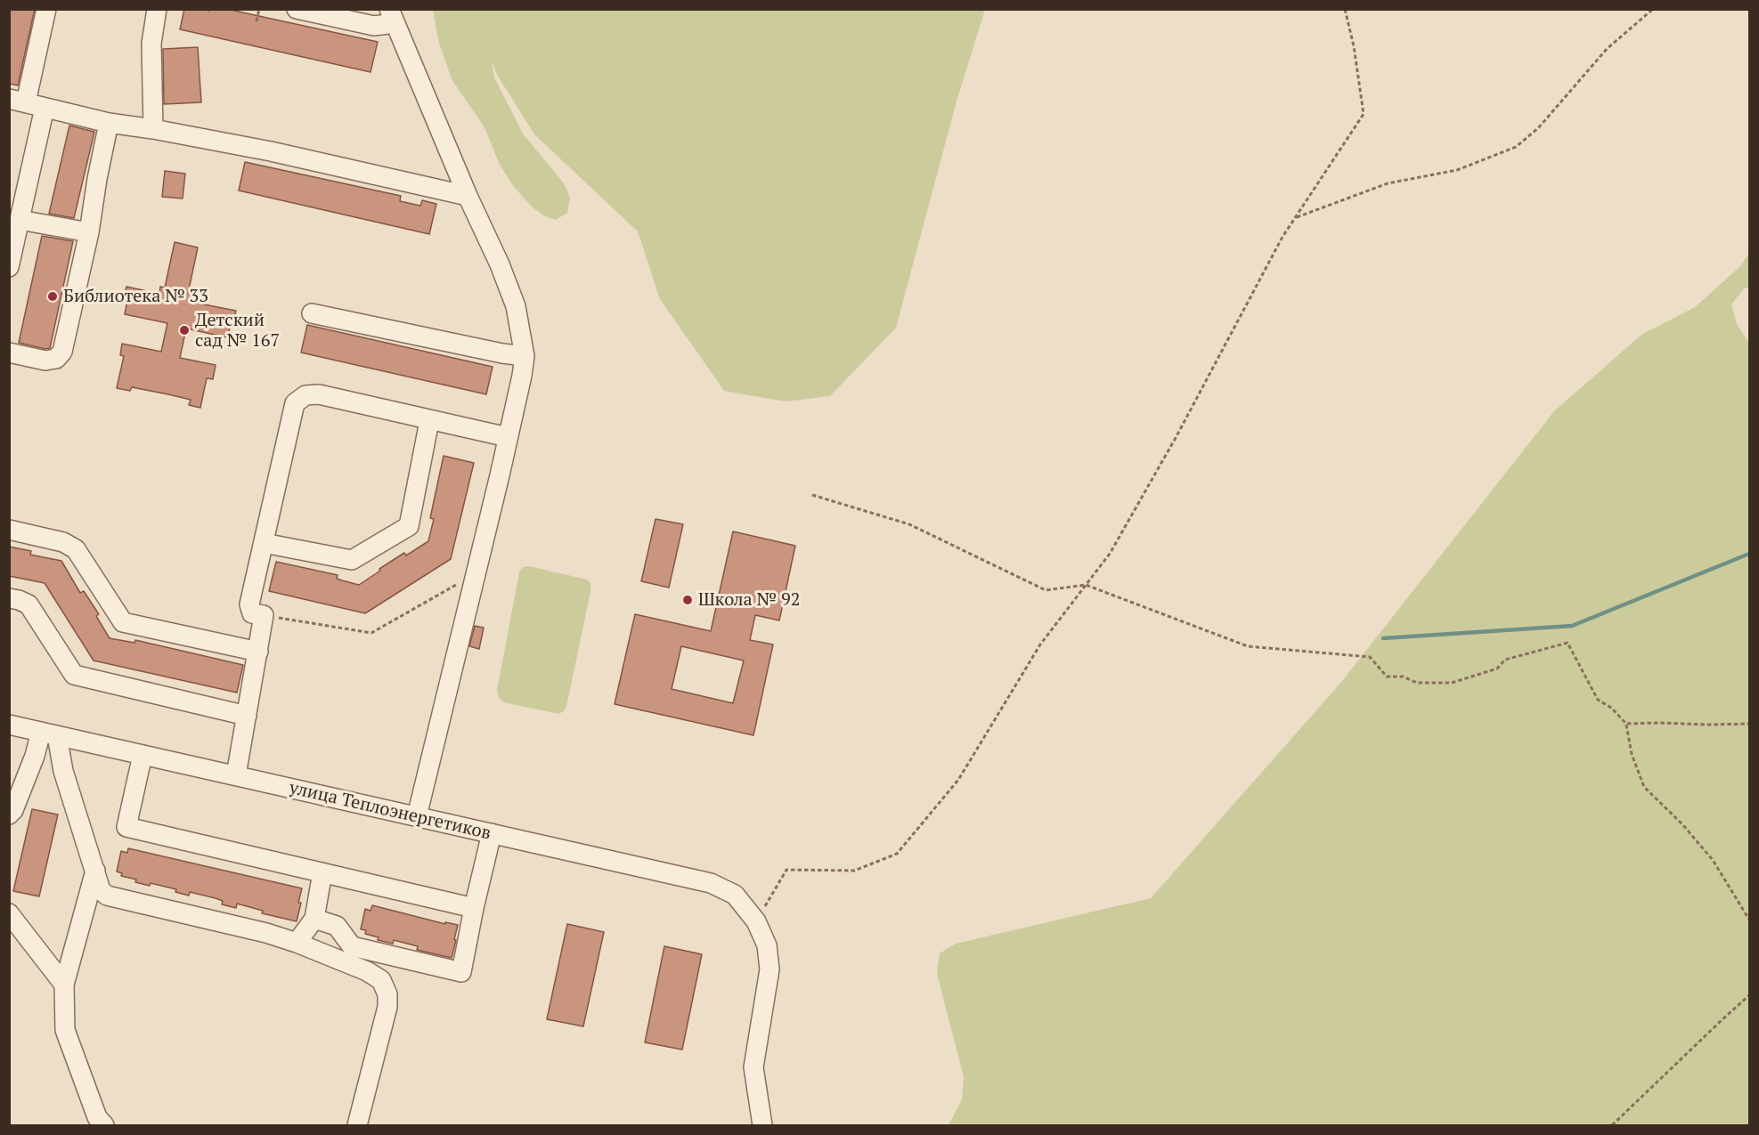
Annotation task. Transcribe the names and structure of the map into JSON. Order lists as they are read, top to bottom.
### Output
{
  "streets": {
    "street": ["улица Теплоэнергетиков"]
  },
  "places": ["Библиотека № 33", "Детский сад № 167", "Школа № 92"]
}
